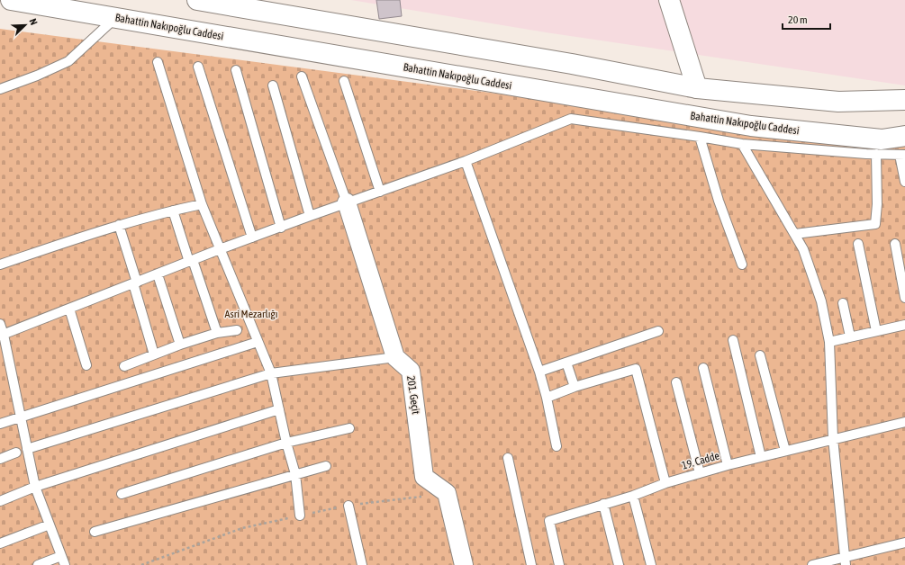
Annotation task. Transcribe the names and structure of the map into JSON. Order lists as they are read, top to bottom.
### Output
{
  "streets": {
    "main road": ["Bahattin Nakıpoğlu Caddesi"],
    "street": ["201. Geçit"],
    "lane": ["19. Cadde"]
  },
  "parks": ["Asri Mezarlığı"],
  "scale_bar": "20 m",
  "north": "top right"
}
